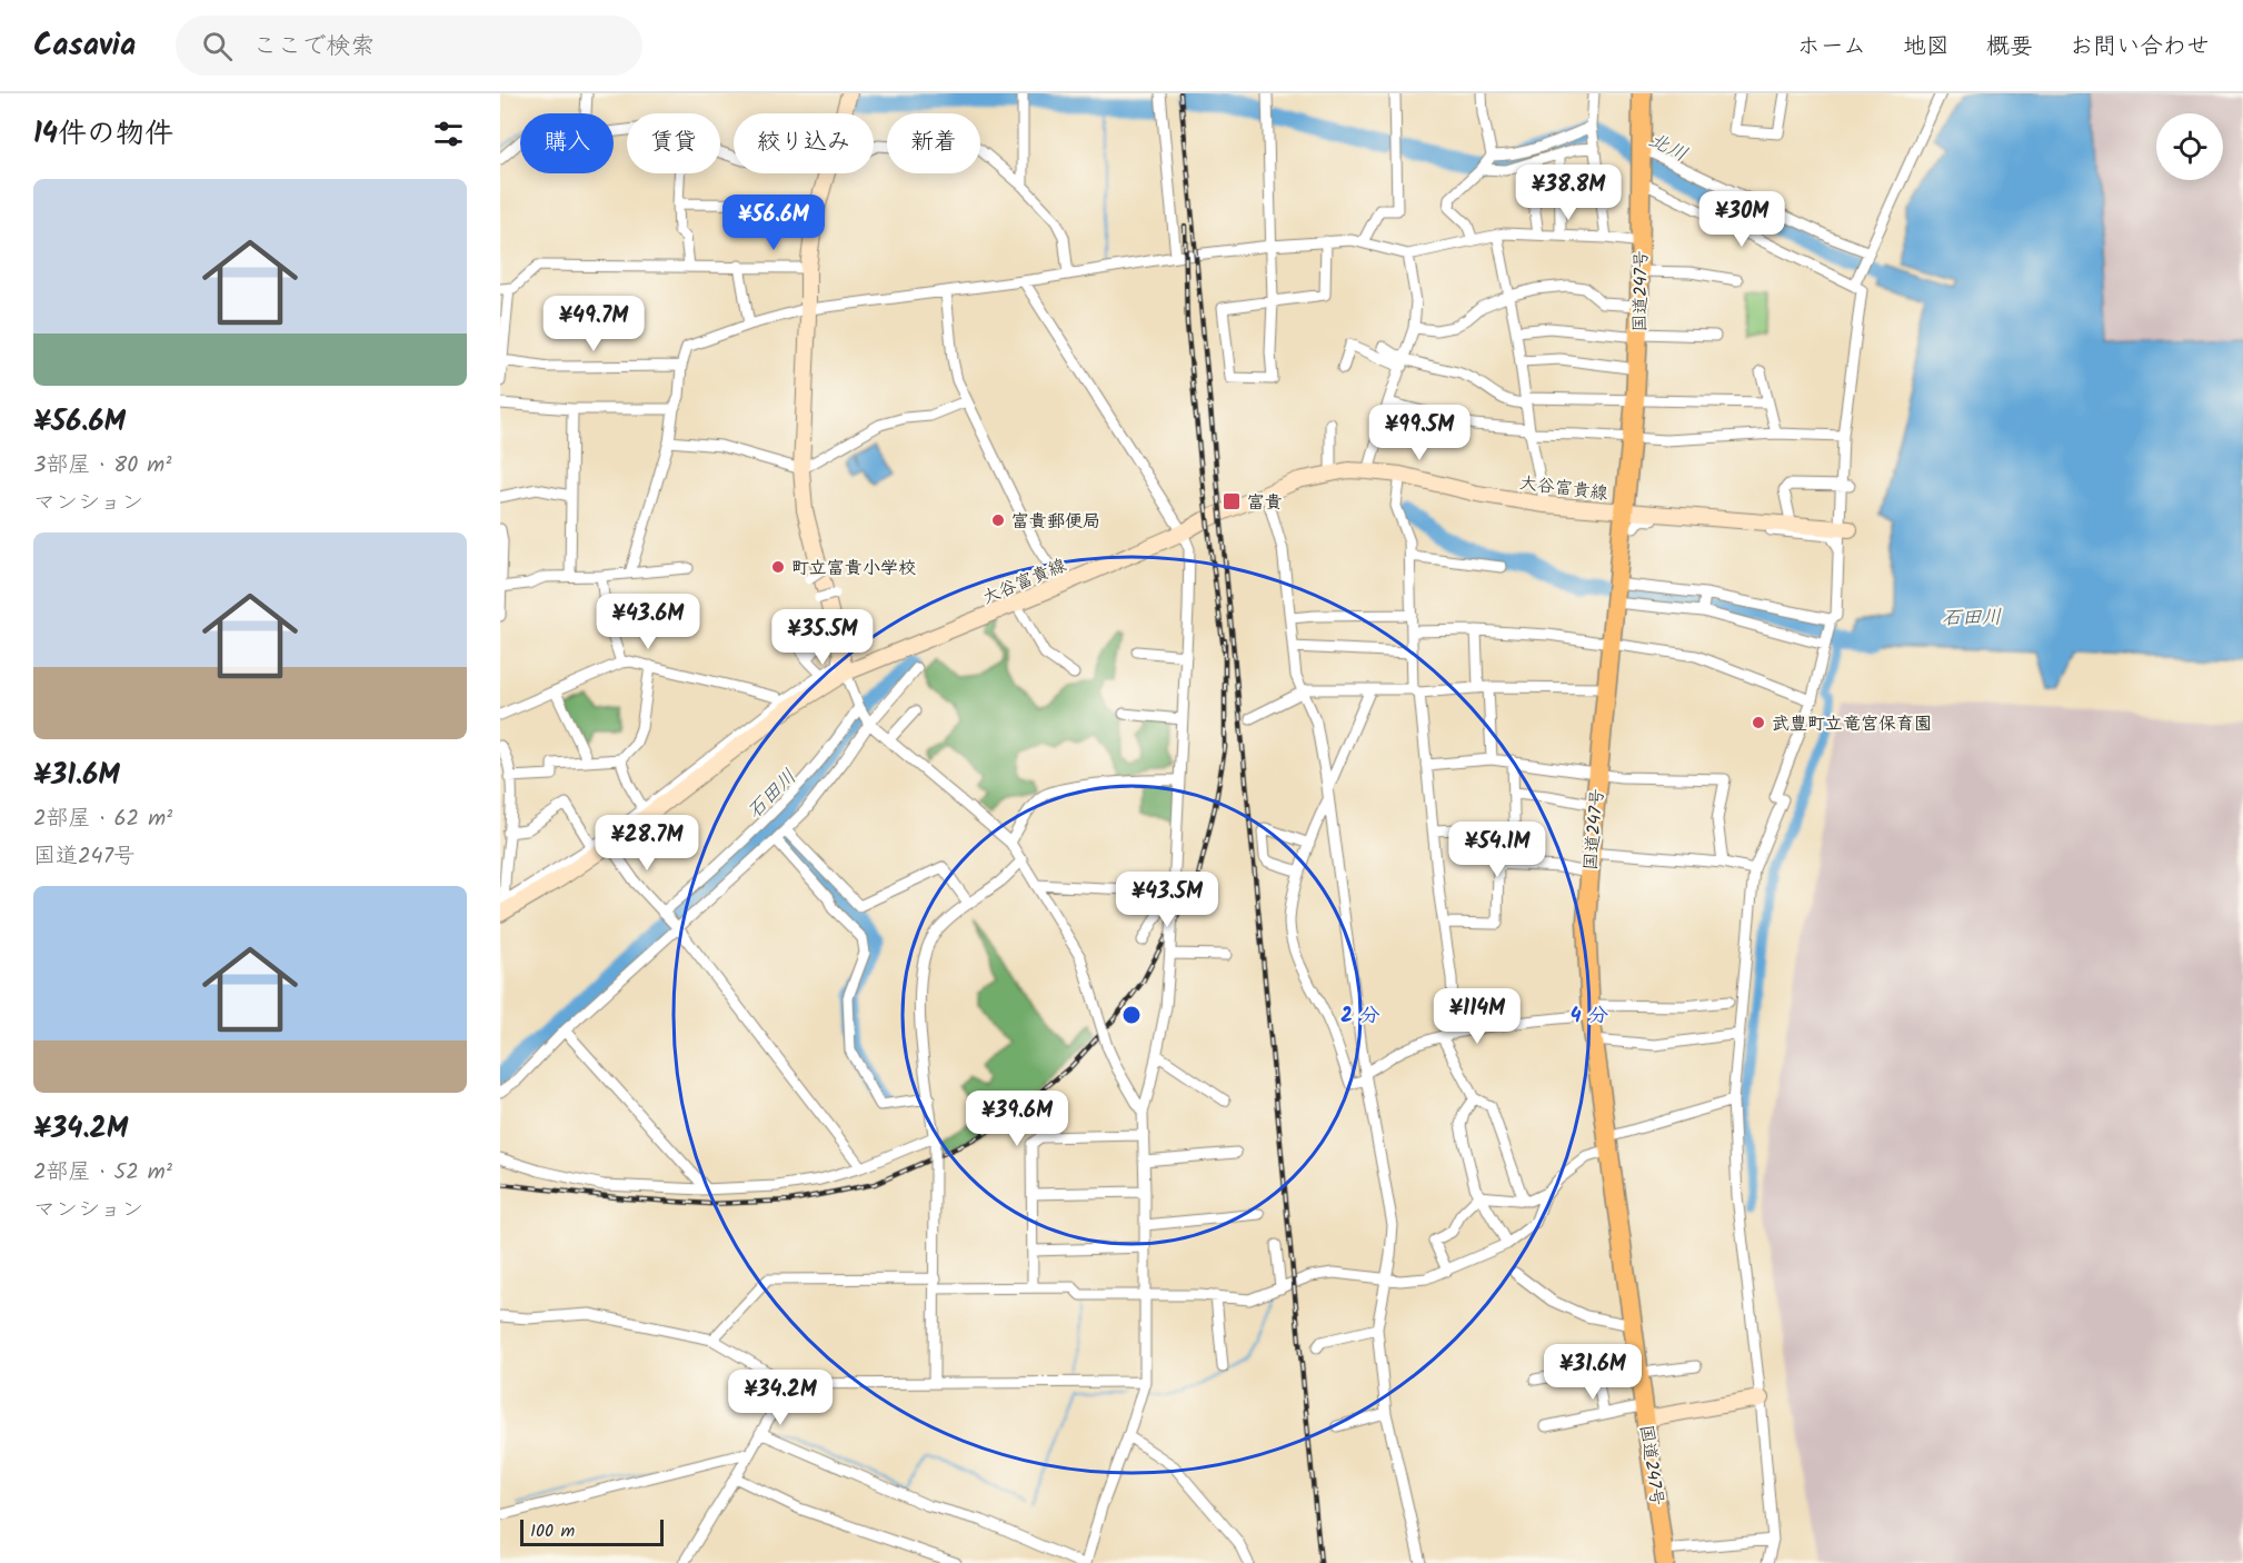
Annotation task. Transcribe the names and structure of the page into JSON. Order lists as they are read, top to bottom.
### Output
{
  "streets": {
    "highway": ["国道247号"],
    "main road": ["大谷富貴線"]
  },
  "crossings": [
    ["国道247号", "大谷富貴線"]
  ],
  "water": ["北川", "石田川"],
  "places": {
    "transit": ["富貴"],
    "other": ["富貴郵便局", "町立富貴小学校", "武豊町立竜宮保育園"]
  },
  "scale_bar": "100 m",
  "page": {
    "header": "Casavia",
    "search": "ここで検索",
    "nav": [
      "ホーム",
      "地図",
      "概要",
      "お問い合わせ"
    ],
    "heading": "14件の物件",
    "chip": [
      "購入",
      "賃貸",
      "絞り込み",
      "新着"
    ],
    "price": [
      "¥38.8M",
      "¥30M",
      "¥56.6M",
      "¥49.7M",
      "¥99.5M",
      "¥43.6M",
      "¥35.5M",
      "¥28.7M",
      "¥54.1M",
      "¥43.5M",
      "¥114M",
      "¥39.6M",
      "¥31.6M",
      "¥34.2M"
    ],
    "list": [
      {
        "name": "¥56.6M",
        "note": "3部屋 · 80 m² · マンション"
      },
      {
        "name": "¥31.6M",
        "note": "2部屋 · 62 m² · 国道247号"
      },
      {
        "name": "¥34.2M",
        "note": "2部屋 · 52 m² · マンション"
      }
    ],
    "scale": "100 m"
  },
  "rings": ["2 分", "4 分"]
}
